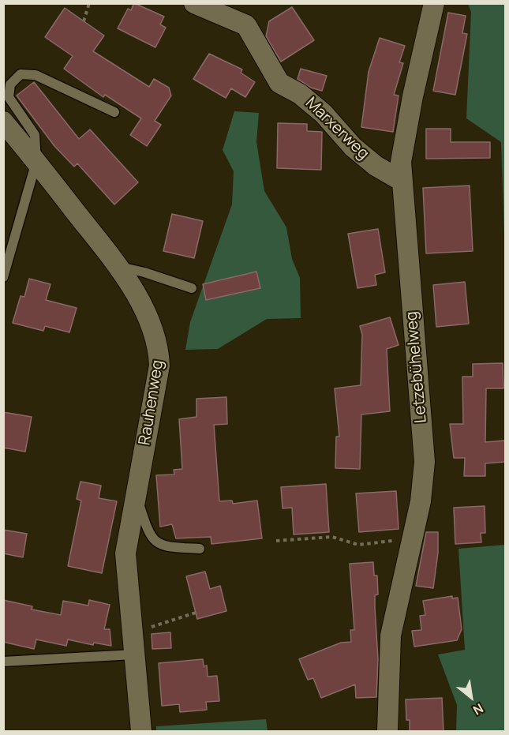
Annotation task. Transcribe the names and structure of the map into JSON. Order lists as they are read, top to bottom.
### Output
{
  "streets": {
    "street": ["Marxerweg", "Letzebühelweg", "Rauhenweg"]
  },
  "crossings": [
    ["Marxerweg", "Letzebühelweg"]
  ],
  "north": "bottom right"
}
